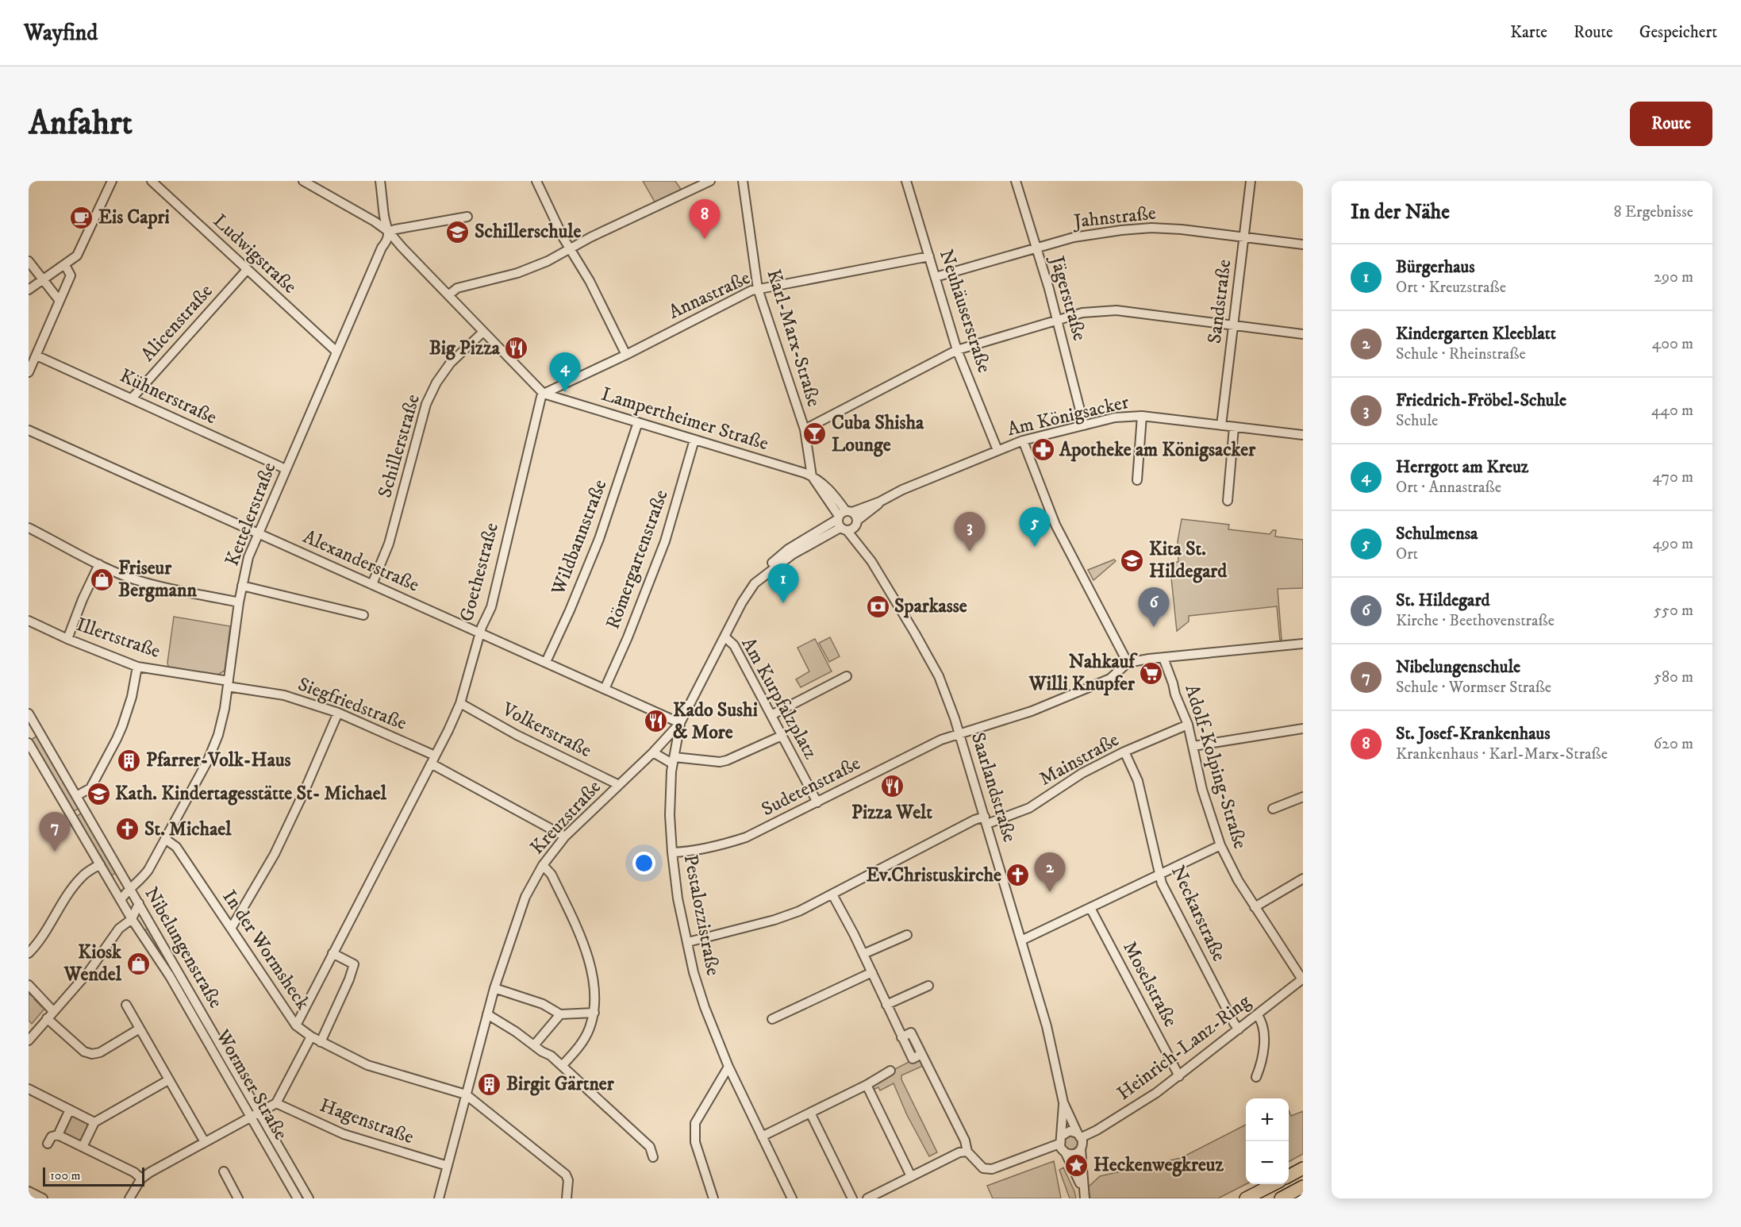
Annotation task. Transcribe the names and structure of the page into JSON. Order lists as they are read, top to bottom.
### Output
{
  "streets": {
    "street": [
      "Jahnstraße",
      "Ludwigstraße",
      "Annastraße",
      "Jägerstraße",
      "Sandstraße",
      "Neuhäuserstraße",
      "Alicenstraße",
      "Karl-Marx-Straße",
      "Kühnerstraße",
      "Am Königsacker",
      "Lampertheimer Straße",
      "Schillerstraße",
      "Kettelerstraße",
      "Wildbannstraße",
      "Römergartenstraße",
      "Alexanderstraße",
      "Goethestraße",
      "Illertstraße",
      "Am Kurpfalzplatz",
      "Siegfriedstraße",
      "Volkerstraße",
      "Mainstraße",
      "Adolf-Kolping-Straße",
      "Sudetenstraße",
      "Saarlandstraße",
      "Kreuzstraße",
      "Neckarstraße",
      "Pestalozzistraße",
      "Nibelungenstraße",
      "In der Wormsheck",
      "Moselstraße",
      "Heinrich-Lanz-Ring",
      "Wormser Straße",
      "Hagenstraße"
    ]
  },
  "crossings": [
    ["Jahnstraße", "Jägerstraße"],
    ["Jahnstraße", "Sandstraße"],
    ["Jahnstraße", "Neuhäuserstraße"],
    ["Ludwigstraße", "Alicenstraße"],
    ["Ludwigstraße", "Kettelerstraße"],
    ["Annastraße", "Neuhäuserstraße"],
    ["Annastraße", "Karl-Marx-Straße"],
    ["Annastraße", "Lampertheimer Straße"],
    ["Annastraße", "Goethestraße"],
    ["Jägerstraße", "Am Königsacker"],
    ["Sandstraße", "Am Königsacker"],
    ["Neuhäuserstraße", "Am Königsacker"],
    ["Alicenstraße", "Kühnerstraße"],
    ["Karl-Marx-Straße", "Lampertheimer Straße"],
    ["Kühnerstraße", "Kettelerstraße"],
    ["Am Königsacker", "Saarlandstraße"],
    ["Am Königsacker", "Kreuzstraße"],
    ["Lampertheimer Straße", "Schillerstraße"],
    ["Lampertheimer Straße", "Kettelerstraße"],
    ["Lampertheimer Straße", "Wildbannstraße"],
    ["Lampertheimer Straße", "Römergartenstraße"],
    ["Lampertheimer Straße", "Goethestraße"],
    ["Schillerstraße", "Alexanderstraße"],
    ["Kettelerstraße", "Alexanderstraße"],
    ["Kettelerstraße", "Illertstraße"],
    ["Kettelerstraße", "Siegfriedstraße"],
    ["Kettelerstraße", "Nibelungenstraße"],
    ["Kettelerstraße", "In der Wormsheck"],
    ["Kettelerstraße", "Wormser Straße"],
    ["Wildbannstraße", "Alexanderstraße"],
    ["Römergartenstraße", "Alexanderstraße"],
    ["Alexanderstraße", "Goethestraße"],
    ["Alexanderstraße", "Kreuzstraße"],
    ["Alexanderstraße", "Pestalozzistraße"],
    ["Goethestraße", "Siegfriedstraße"],
    ["Goethestraße", "Volkerstraße"],
    ["Goethestraße", "In der Wormsheck"],
    ["Illertstraße", "Siegfriedstraße"],
    ["Am Kurpfalzplatz", "Sudetenstraße"],
    ["Am Kurpfalzplatz", "Kreuzstraße"],
    ["Siegfriedstraße", "Kreuzstraße"],
    ["Volkerstraße", "Kreuzstraße"],
    ["Mainstraße", "Adolf-Kolping-Straße"],
    ["Mainstraße", "Saarlandstraße"],
    ["Mainstraße", "Neckarstraße"],
    ["Mainstraße", "Pestalozzistraße"],
    ["Adolf-Kolping-Straße", "Heinrich-Lanz-Ring"],
    ["Sudetenstraße", "Saarlandstraße"],
    ["Sudetenstraße", "Pestalozzistraße"],
    ["Saarlandstraße", "Kreuzstraße"],
    ["Saarlandstraße", "Heinrich-Lanz-Ring"],
    ["Kreuzstraße", "Pestalozzistraße"],
    ["Kreuzstraße", "In der Wormsheck"],
    ["Kreuzstraße", "Hagenstraße"],
    ["Neckarstraße", "Heinrich-Lanz-Ring"],
    ["Moselstraße", "Heinrich-Lanz-Ring"]
  ],
  "places": {
    "cafe": ["Eis Capri"],
    "school or university": ["Schillerschule", "Kita St. Hildegard", "Kath. Kindertagesstätte St- Michael"],
    "restaurant": ["Big Pizza", "Kado Sushi & More", "Pizza Welt"],
    "bar": ["Cuba Shisha Lounge"],
    "pharmacy": ["Apotheke am Königsacker"],
    "shop": ["Friseur Bergmann", "Kiosk Wendel"],
    "bank": ["Sparkasse"],
    "supermarket": ["Nahkauf Willi Knupfer"],
    "building": ["Pfarrer-Volk-Haus", "Birgit Gärtner"],
    "church": ["St. Michael", "Ev.Christuskirche"],
    "place": ["Heckenwegkreuz"]
  },
  "scale_bar": "100 m",
  "page": {
    "header": "Wayfind",
    "nav": ["Karte", "Route", "Gespeichert"],
    "buttons": "Route",
    "title": "Anfahrt",
    "heading": ["In der Nähe", "8 Ergebnisse"],
    "pins": [
      "8",
      "4",
      "5",
      "3",
      "1",
      "6",
      "7",
      "2"
    ],
    "list": [
      {
        "mark": "1",
        "name": "Bürgerhaus",
        "note": "Ort · Kreuzstraße",
        "value": "290 m"
      },
      {
        "mark": "2",
        "name": "Kindergarten Kleeblatt",
        "note": "Schule · Rheinstraße",
        "value": "400 m"
      },
      {
        "mark": "3",
        "name": "Friedrich-Fröbel-Schule",
        "note": "Schule",
        "value": "440 m"
      },
      {
        "mark": "4",
        "name": "Herrgott am Kreuz",
        "note": "Ort · Annastraße",
        "value": "470 m"
      },
      {
        "mark": "5",
        "name": "Schulmensa",
        "note": "Ort",
        "value": "490 m"
      },
      {
        "mark": "6",
        "name": "St. Hildegard",
        "note": "Kirche · Beethovenstraße",
        "value": "550 m"
      },
      {
        "mark": "7",
        "name": "Nibelungenschule",
        "note": "Schule · Wormser Straße",
        "value": "580 m"
      },
      {
        "mark": "8",
        "name": "St. Josef-Krankenhaus",
        "note": "Krankenhaus · Karl-Marx-Straße",
        "value": "620 m"
      }
    ],
    "map_buttons": ["+", "−"],
    "scale": "100 m"
  }
}
